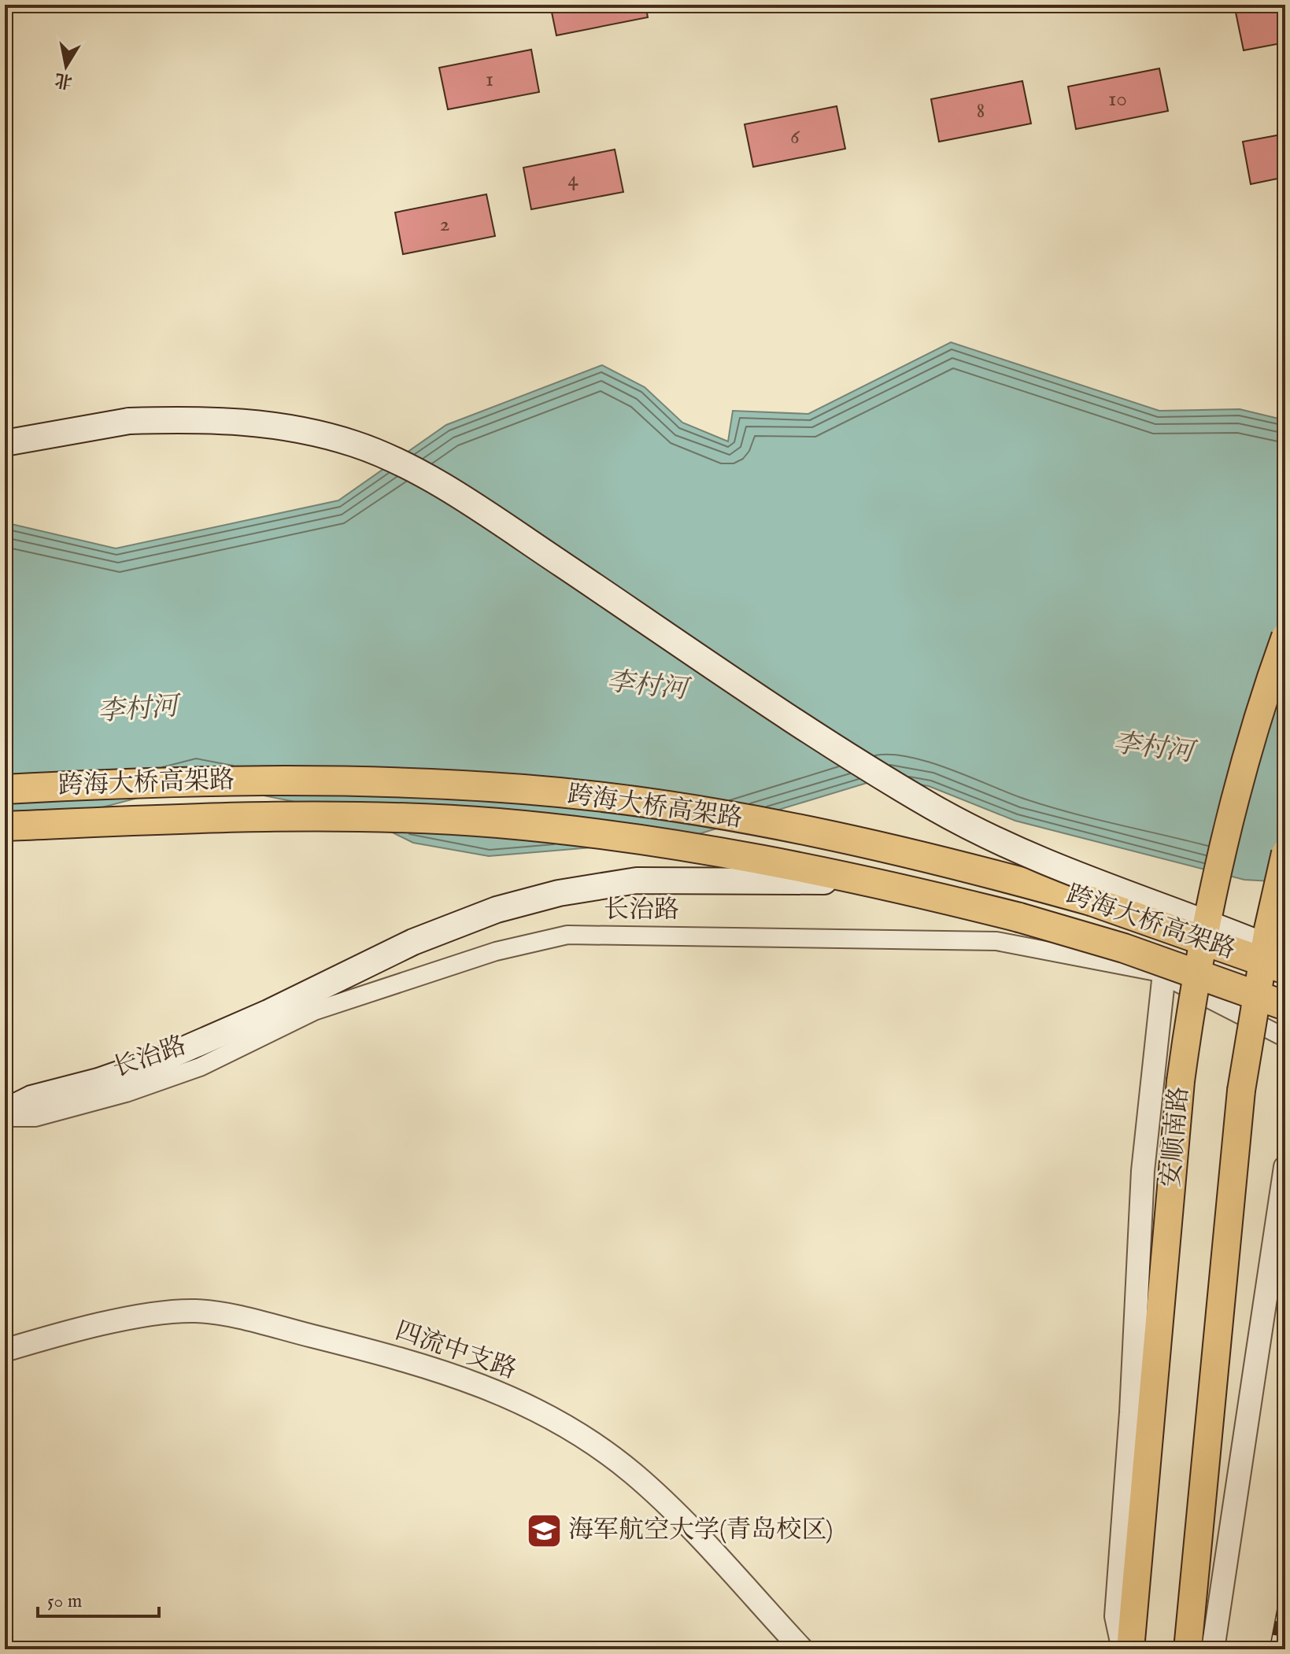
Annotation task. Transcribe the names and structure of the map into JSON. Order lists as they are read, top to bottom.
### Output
{
  "streets": {
    "highway": ["跨海大桥高架路"],
    "main road": ["安顺南路"],
    "street": ["长治路", "四流中支路"]
  },
  "water": ["李村河"],
  "places": {
    "school or university": ["海军航空大学(青岛校区)"]
  },
  "house_numbers": [
    "1",
    "10",
    "8",
    "6",
    "4",
    "2"
  ],
  "scale_bar": "50 m",
  "north": "bottom"
}
